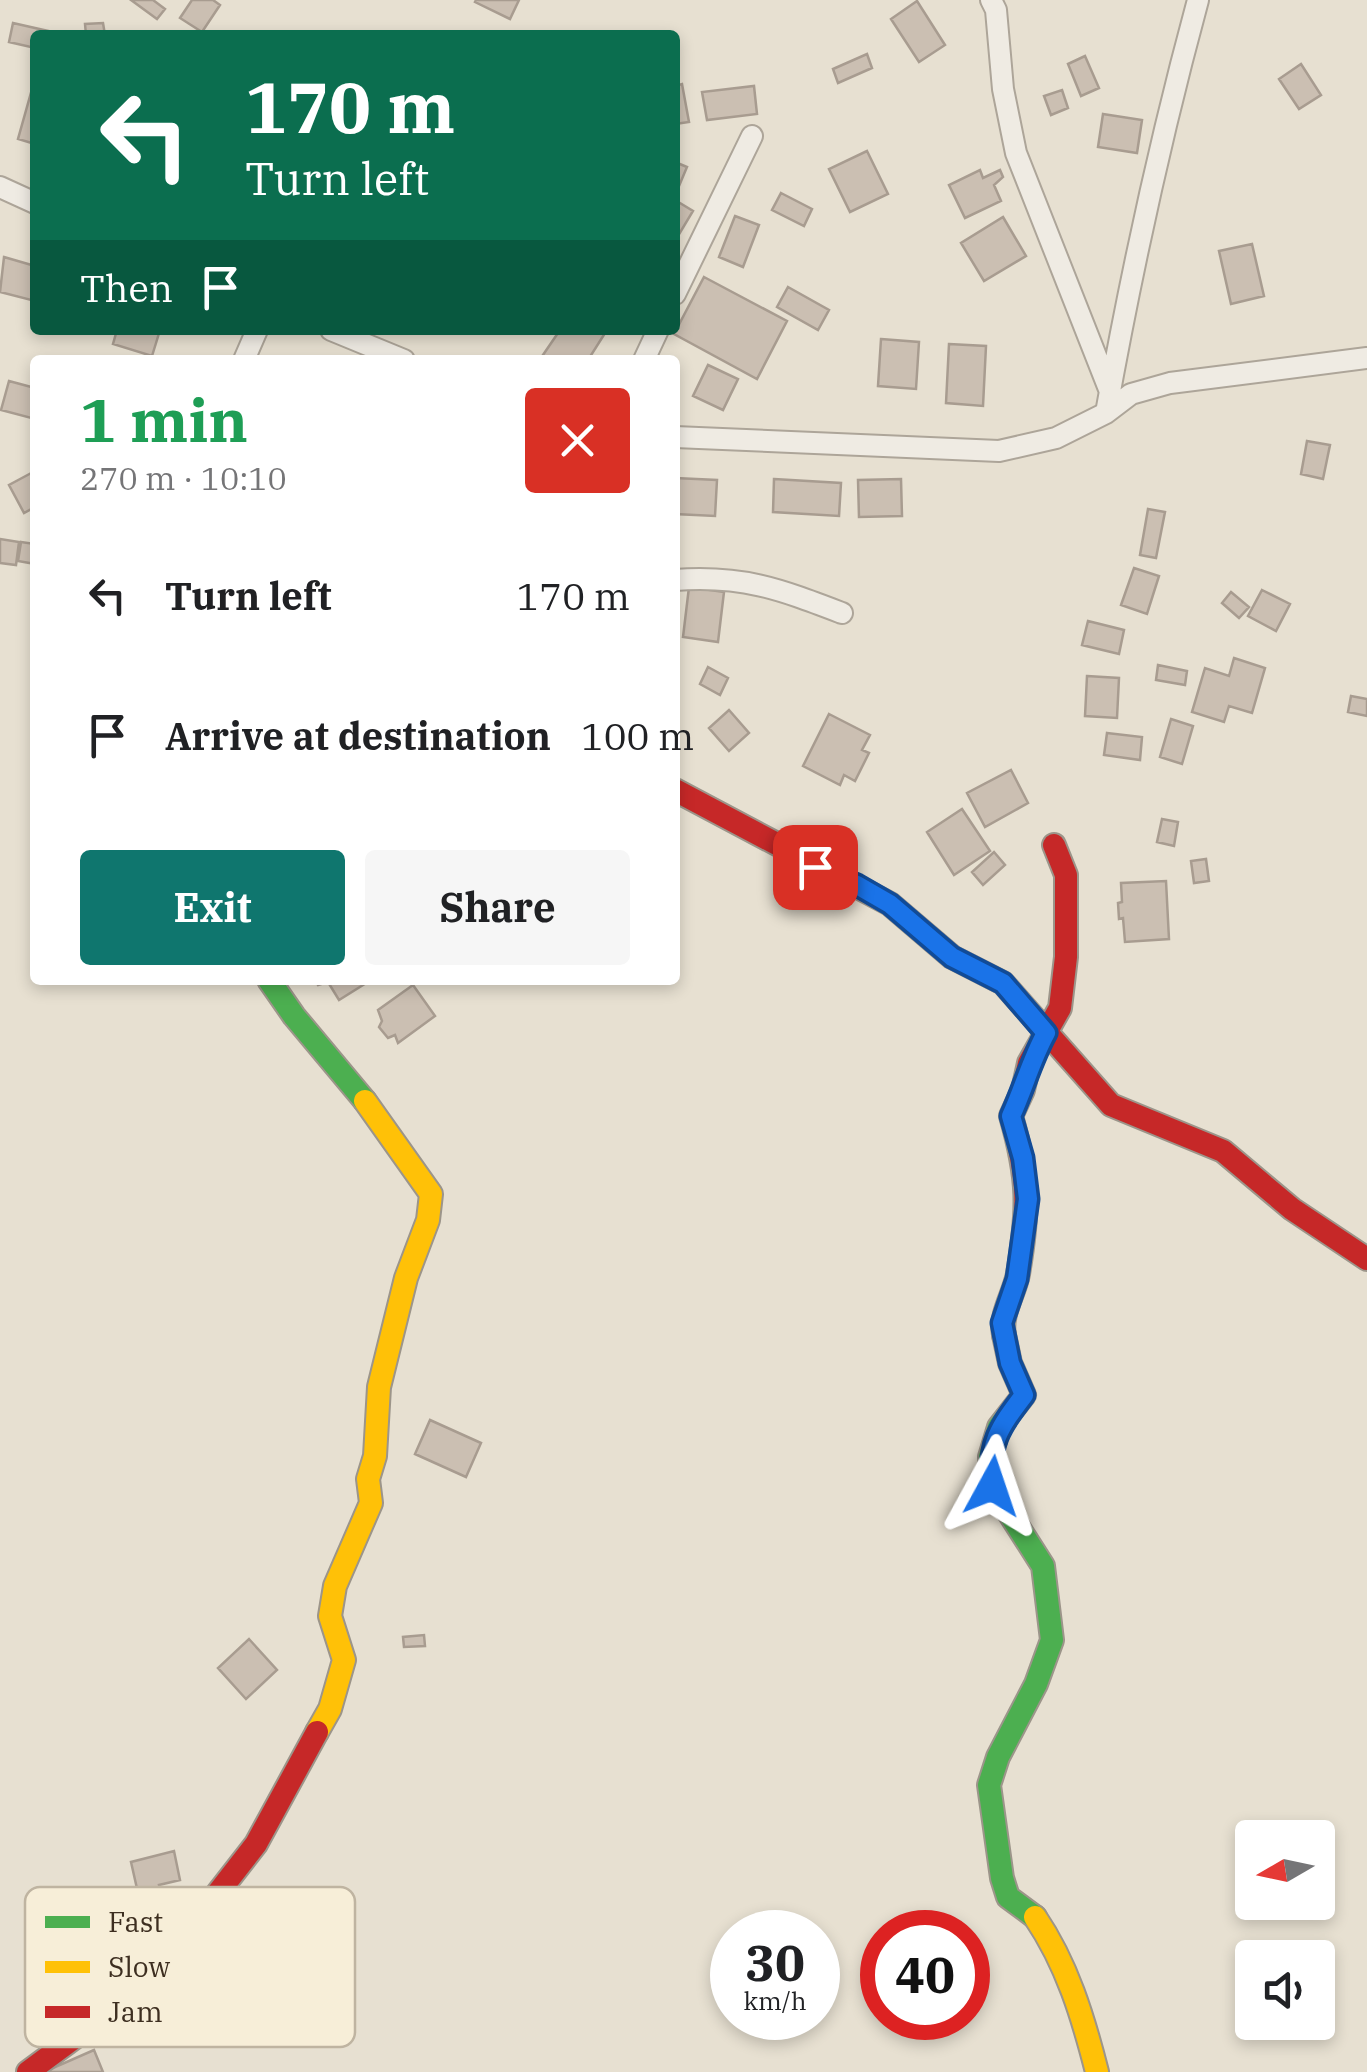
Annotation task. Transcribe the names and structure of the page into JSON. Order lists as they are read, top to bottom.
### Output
{
  "legend": ["Fast", "Slow", "Jam"],
  "north": "left",
  "page": {
    "turn": ["170 m", "Turn left"],
    "then": "Then",
    "heading": ["1 min", "270 m · 10:10"],
    "list": [
      {
        "name": "Turn left",
        "value": "170 m"
      },
      {
        "name": "Arrive at destination",
        "value": "100 m"
      }
    ],
    "buttons": ["Exit", "Share"],
    "speed": "30 km/h",
    "limit": "40"
  }
}
